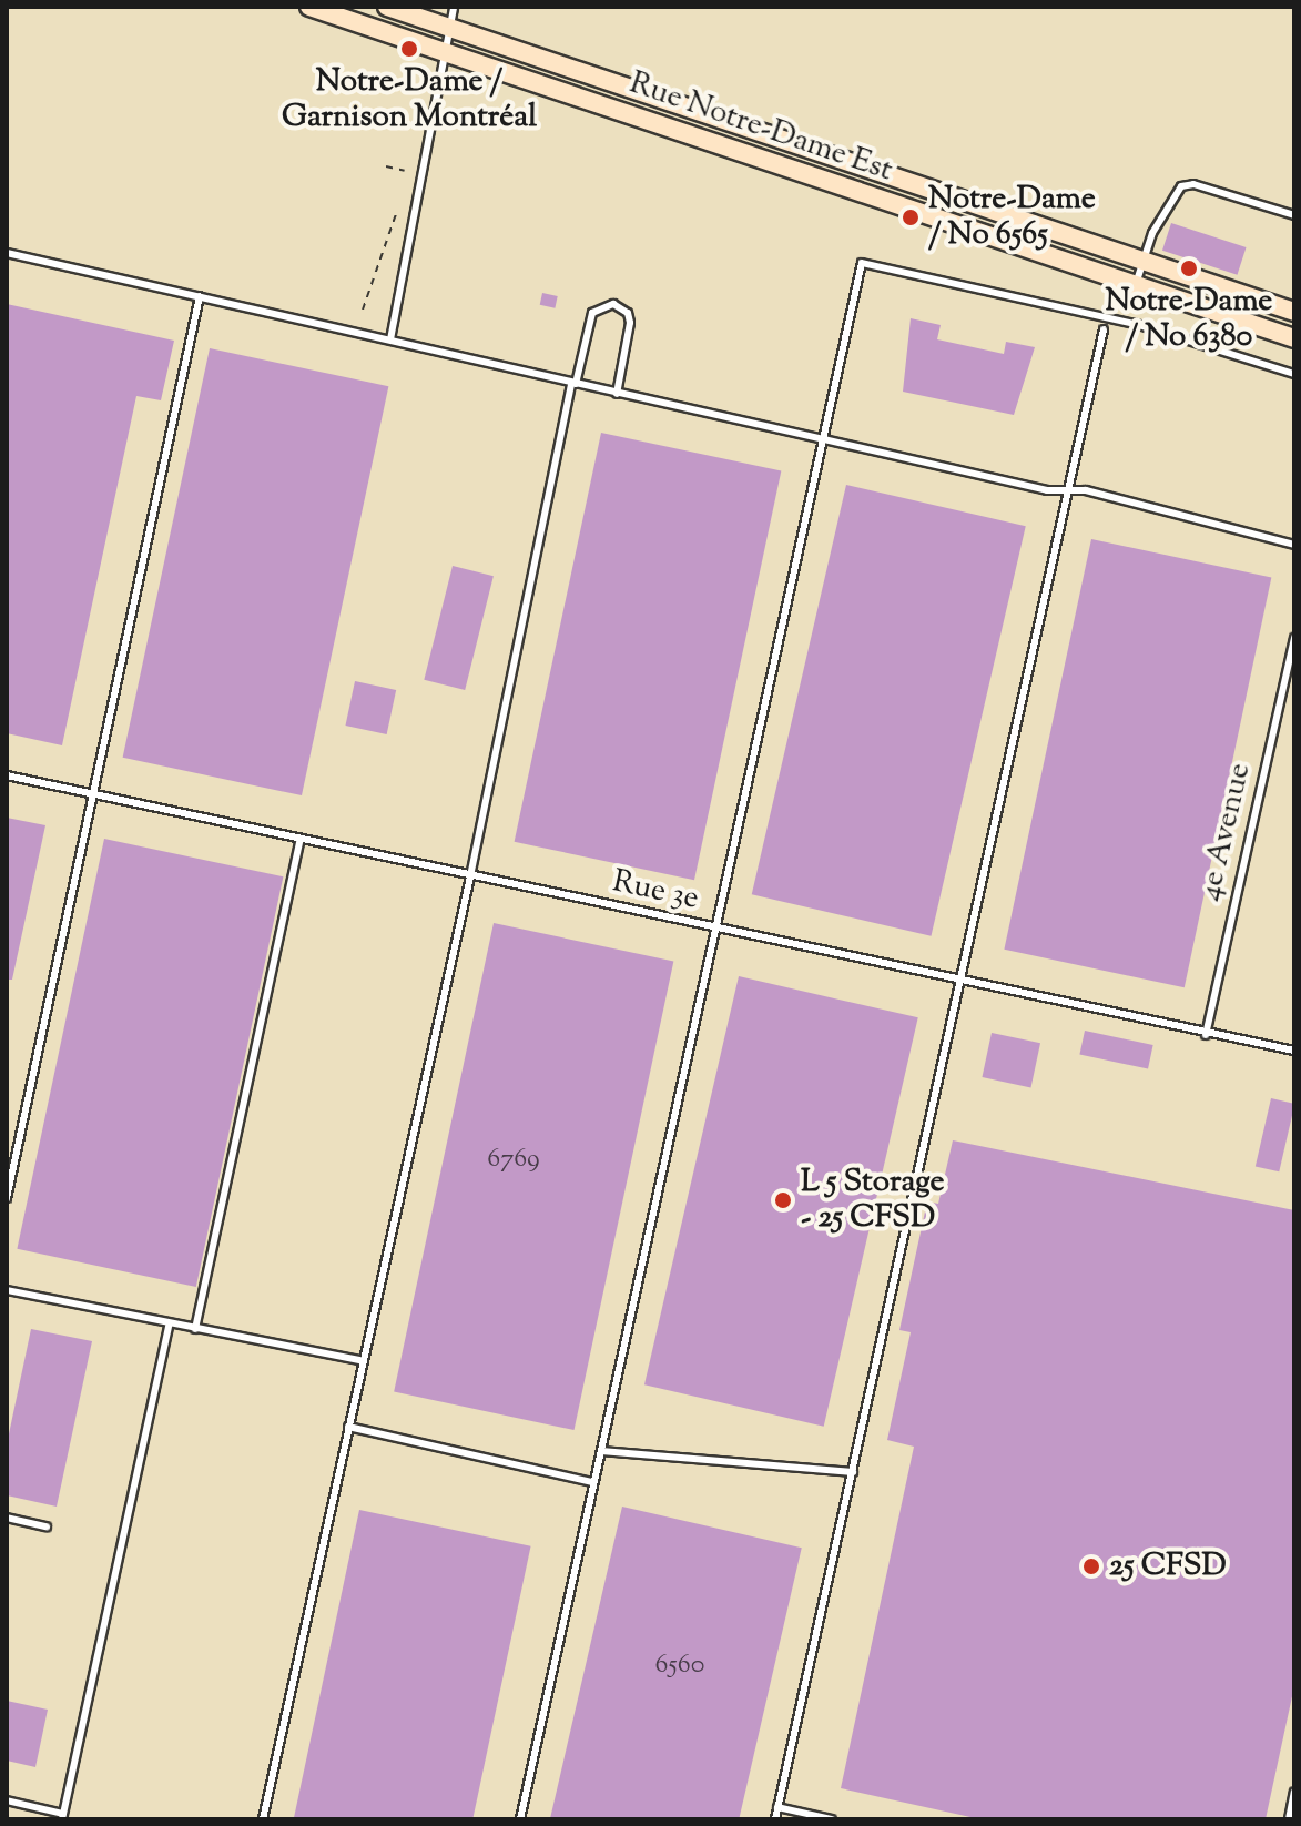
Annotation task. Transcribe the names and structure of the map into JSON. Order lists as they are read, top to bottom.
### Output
{
  "streets": {
    "main road": ["Rue Notre-Dame Est"],
    "lane": ["4e Avenue", "Rue 3e"]
  },
  "crossings": [
    ["4e Avenue", "Rue 3e"]
  ],
  "places": [
    "Notre-Dame / Garnison Montréal",
    "Notre-Dame / No 6565",
    "Notre-Dame / No 6380",
    "L 5 Storage - 25 CFSD",
    "25 CFSD"
  ],
  "house_numbers": ["6769", "6560"]
}
